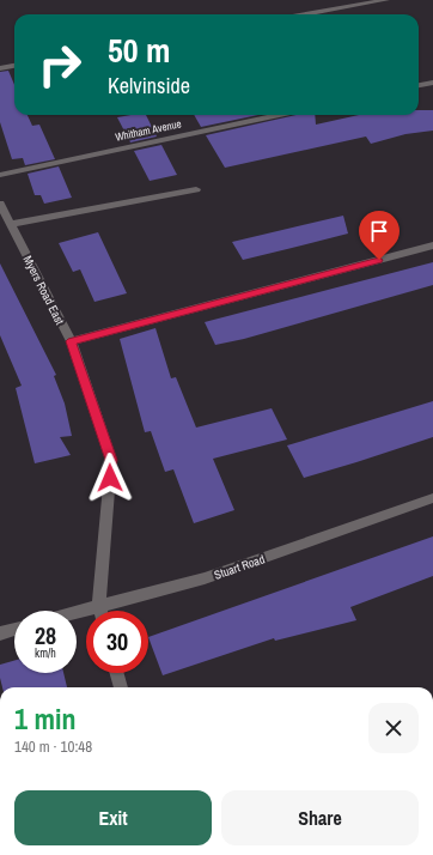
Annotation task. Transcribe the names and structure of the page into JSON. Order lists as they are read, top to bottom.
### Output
{
  "streets": {
    "street": ["Whitham Avenue", "Myers Road East", "Stuart Road"]
  },
  "crossings": [
    ["Myers Road East", "Stuart Road"]
  ],
  "page": {
    "turn": ["50 m", "Kelvinside"],
    "speed": "28 km/h",
    "limit": "30",
    "heading": ["1 min", "140 m · 10:48"],
    "buttons": ["Exit", "Share"]
  }
}
